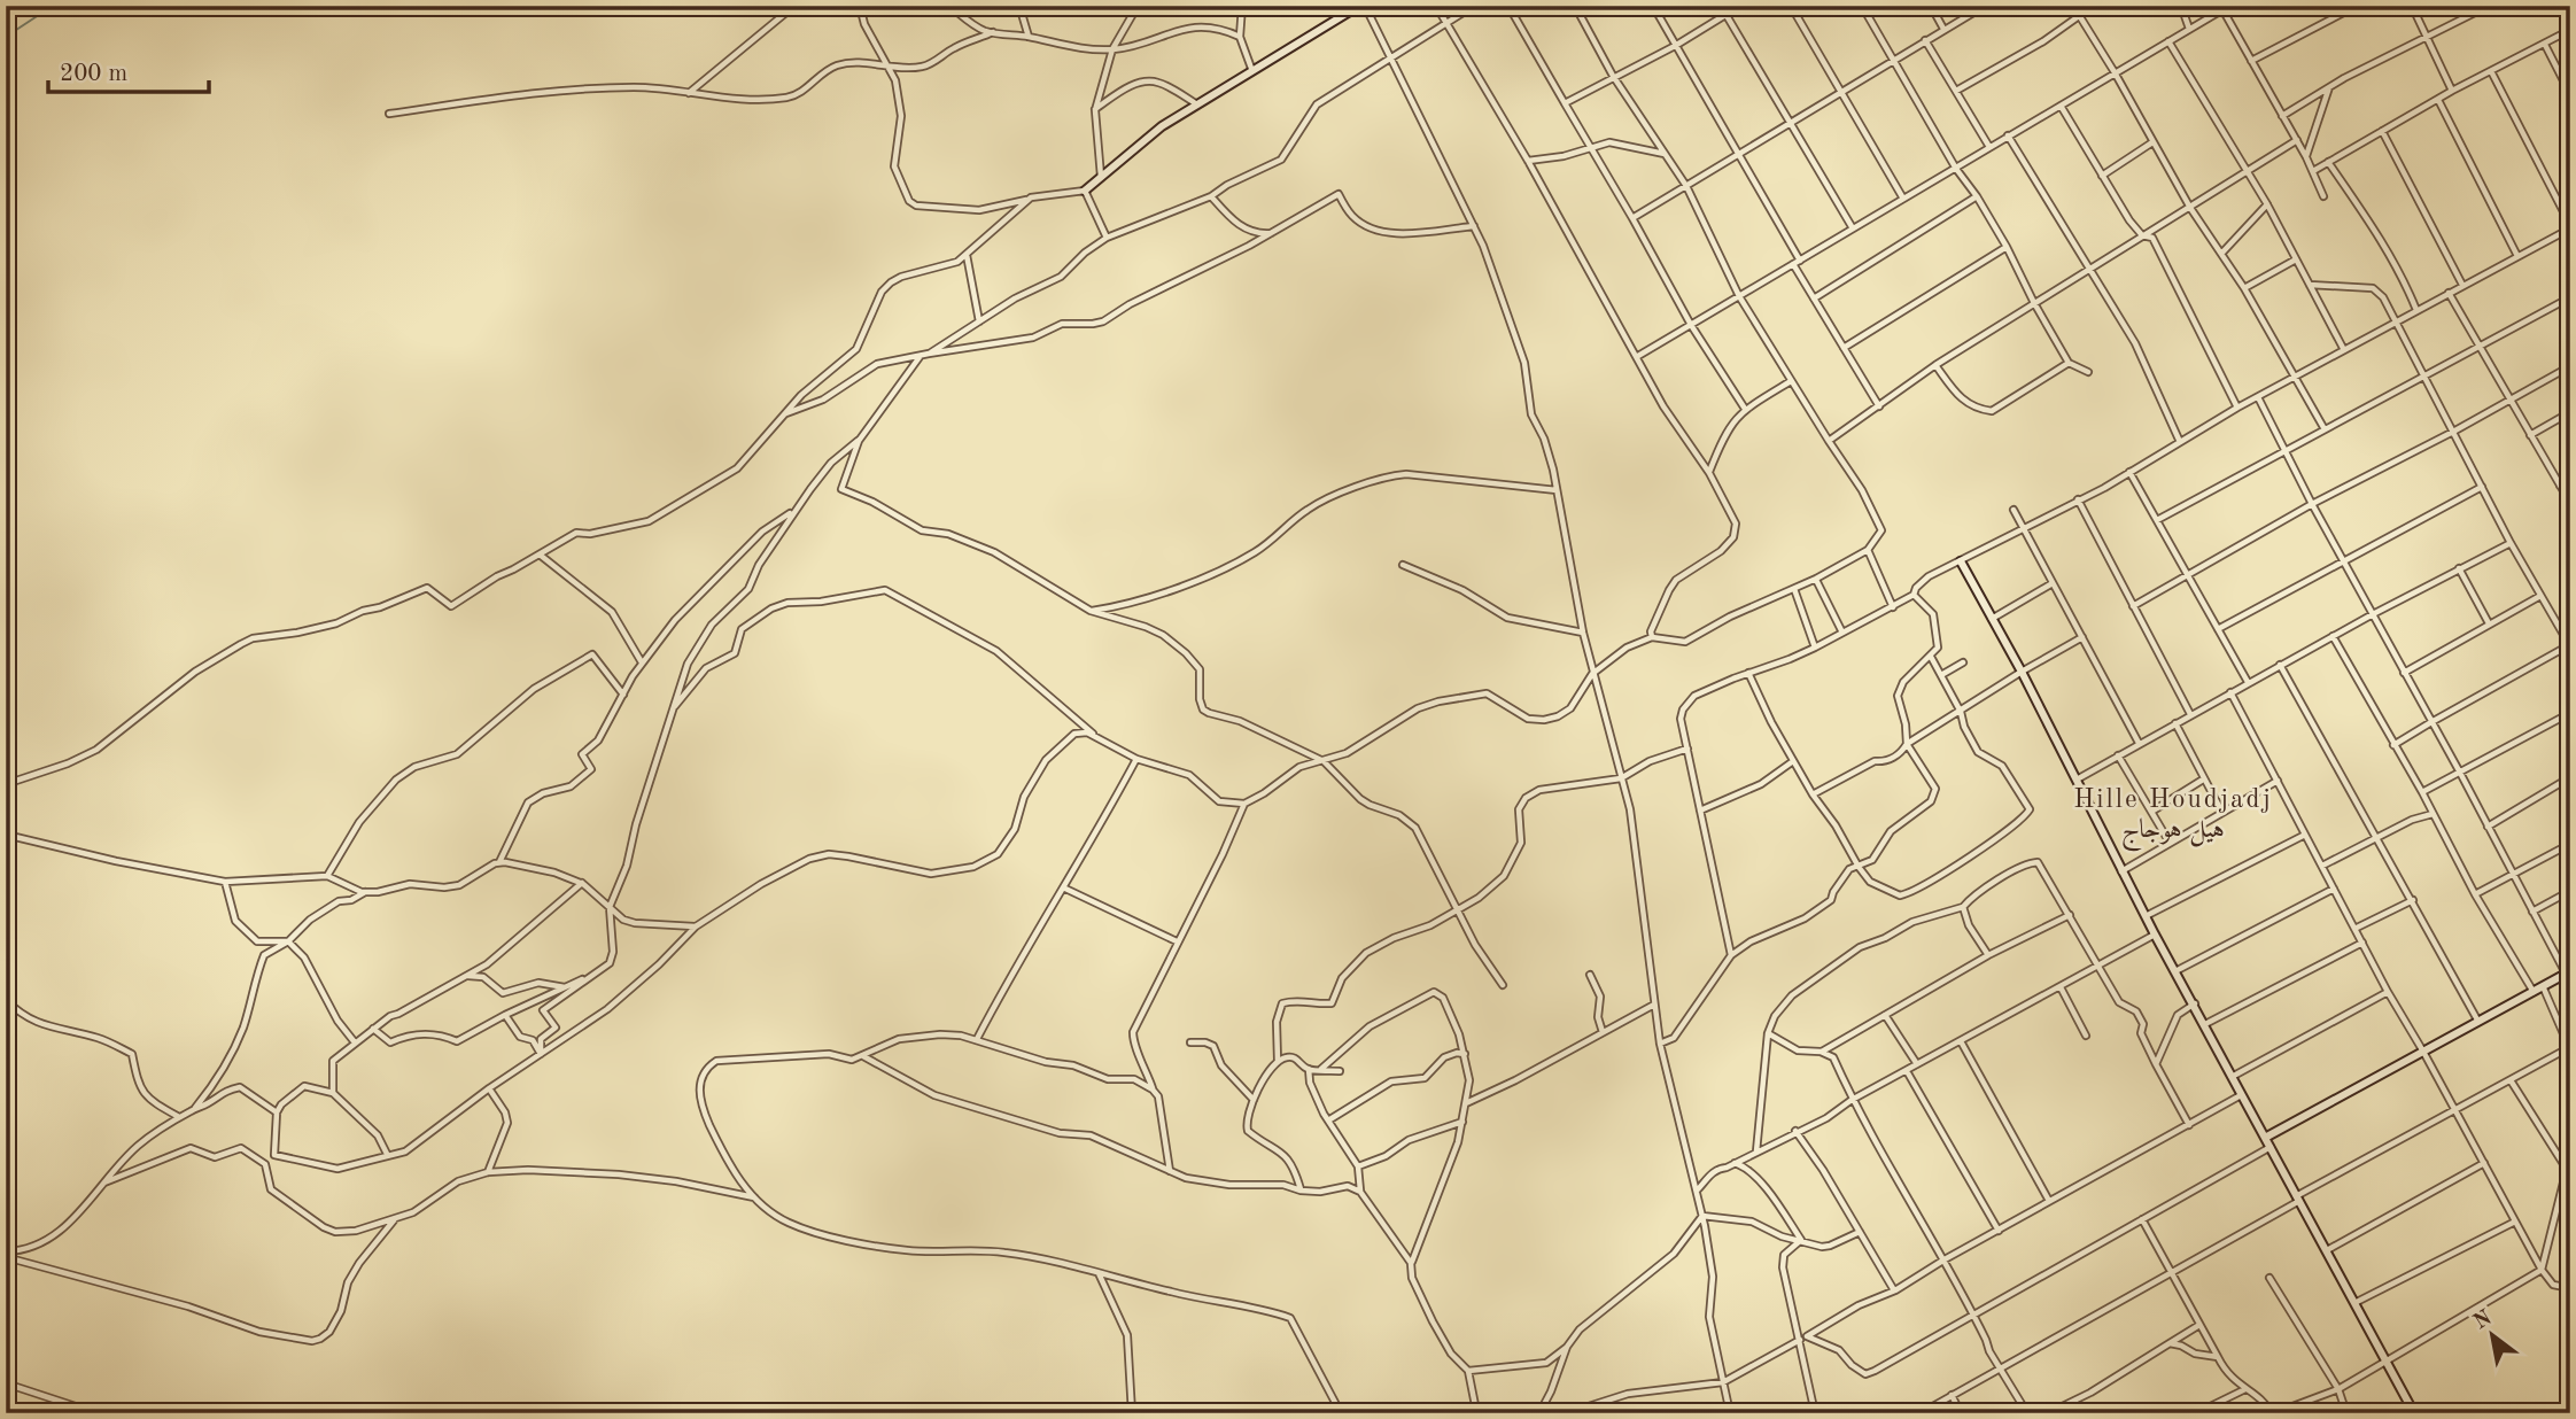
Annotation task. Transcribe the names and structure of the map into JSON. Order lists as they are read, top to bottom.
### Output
{
  "districts": ["Hille Houdjadj هيل هوجاج"],
  "scale_bar": "200 m",
  "north": "top left"
}
